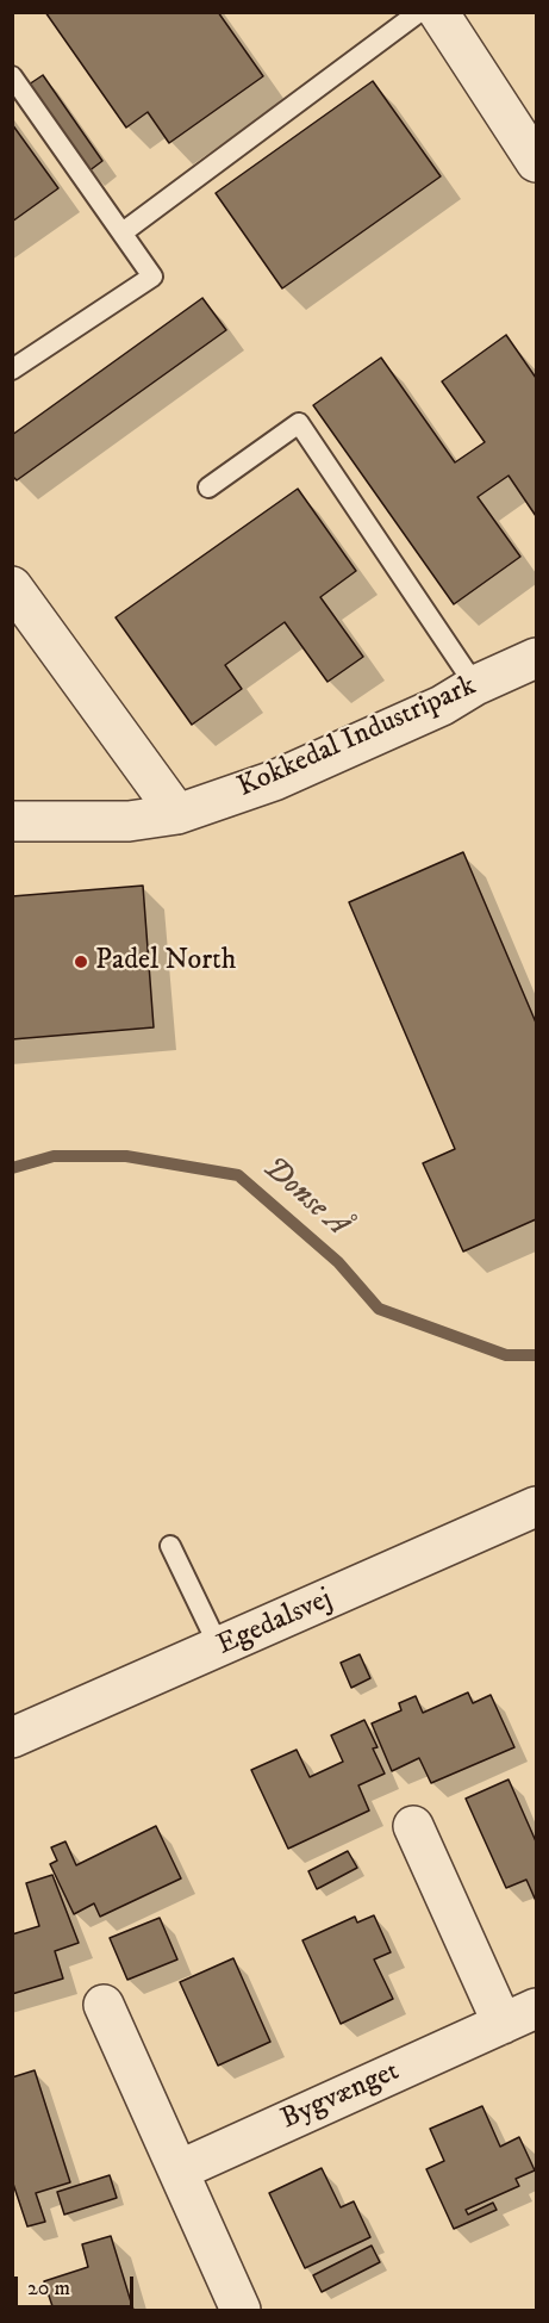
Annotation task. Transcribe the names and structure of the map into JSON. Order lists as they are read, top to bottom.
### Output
{
  "streets": {
    "street": ["Kokkedal Industripark", "Egedalsvej", "Bygvænget"]
  },
  "water": ["Donse Å"],
  "places": ["Padel North"],
  "scale_bar": "20 m"
}
